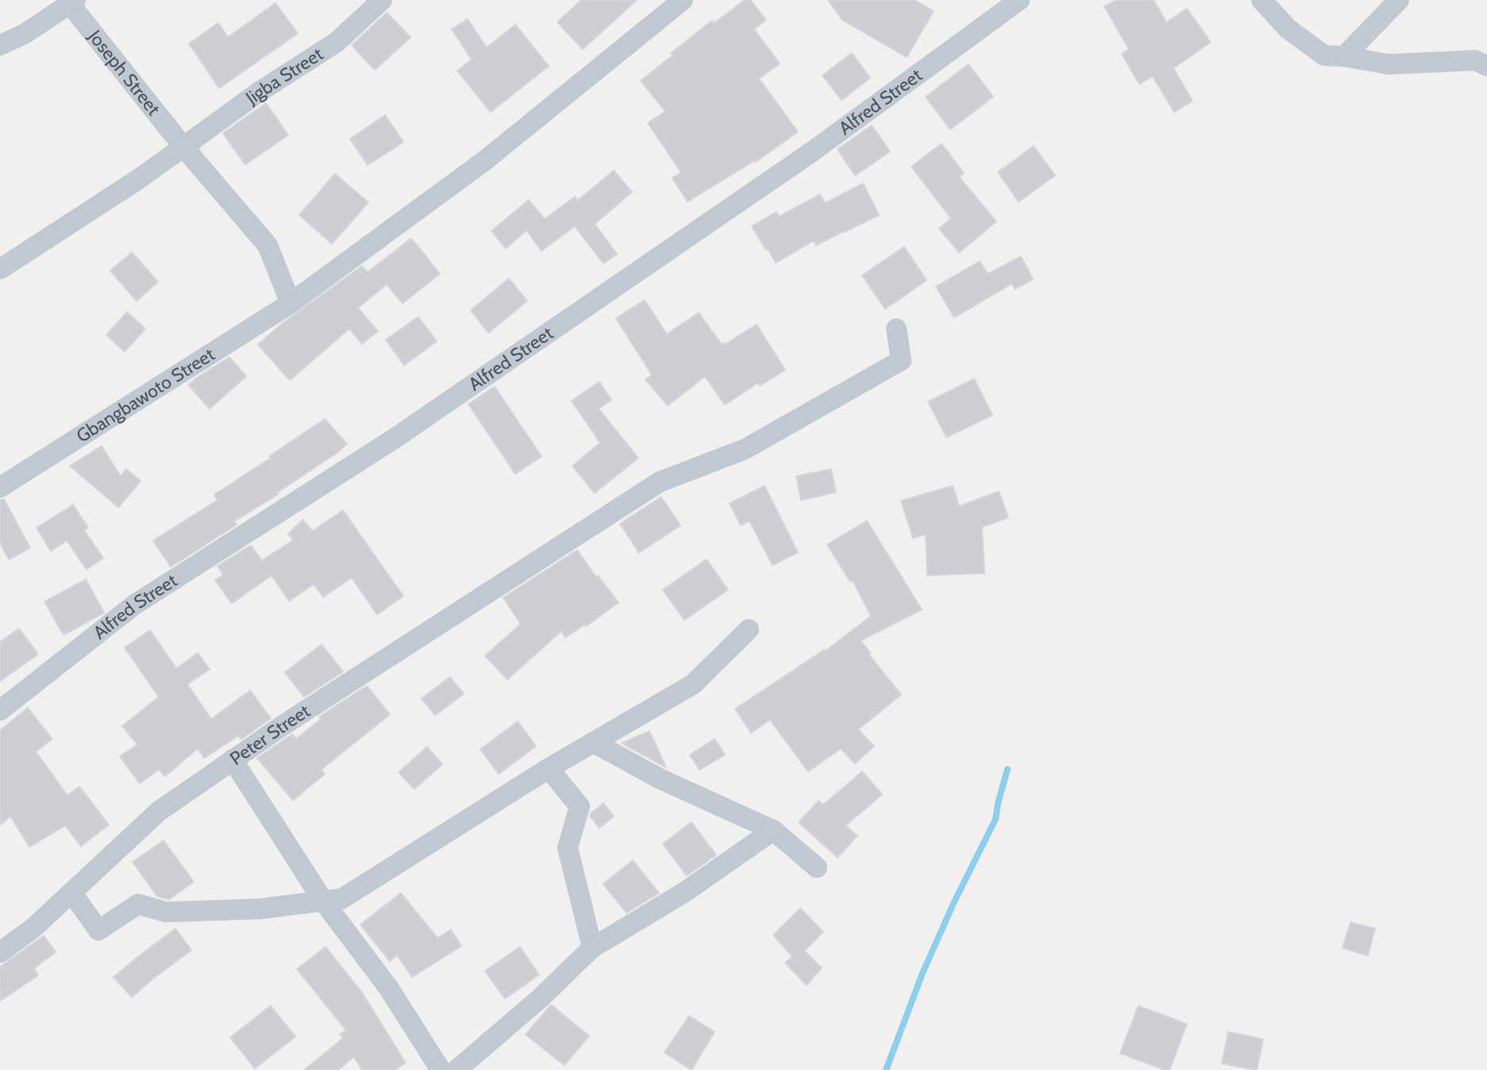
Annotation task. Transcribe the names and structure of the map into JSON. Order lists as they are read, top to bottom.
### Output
{
  "streets": {
    "street": [
      "Joseph Street",
      "Jigba Street",
      "Alfred Street",
      "Gbangbawoto Street",
      "Peter Street"
    ]
  },
  "crossings": [
    ["Joseph Street", "Jigba Street"],
    ["Joseph Street", "Gbangbawoto Street"]
  ]
}
